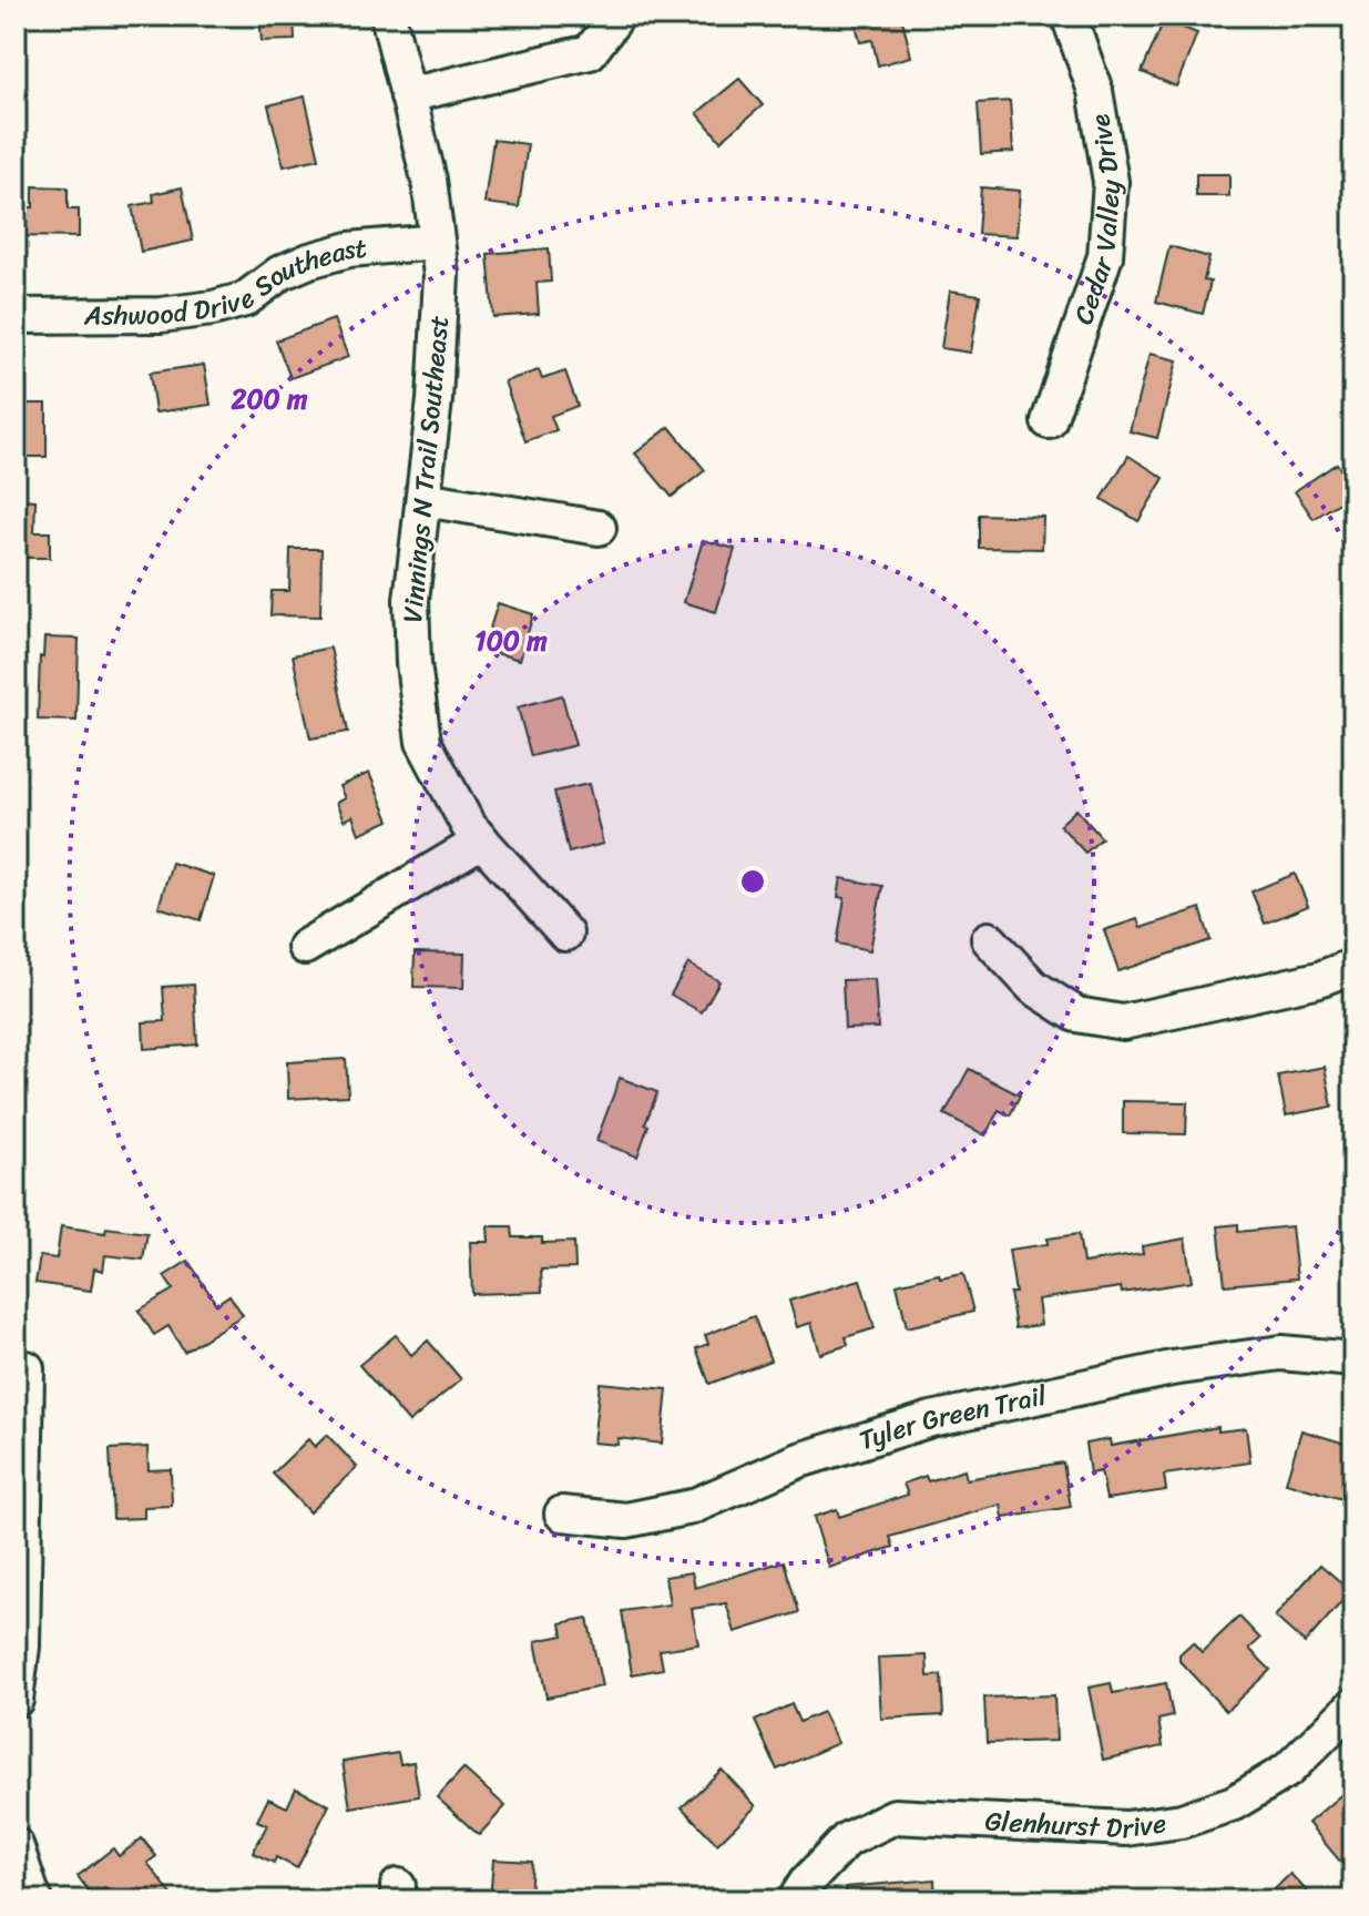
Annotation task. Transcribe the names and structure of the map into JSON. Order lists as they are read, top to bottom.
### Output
{
  "streets": {
    "street": [
      "Cedar Valley Drive",
      "Ashwood Drive Southeast",
      "Vinnings N Trail Southeast",
      "Tyler Green Trail",
      "Glenhurst Drive"
    ]
  },
  "crossings": [
    ["Ashwood Drive Southeast", "Vinnings N Trail Southeast"]
  ],
  "rings": ["200 m", "100 m"]
}
